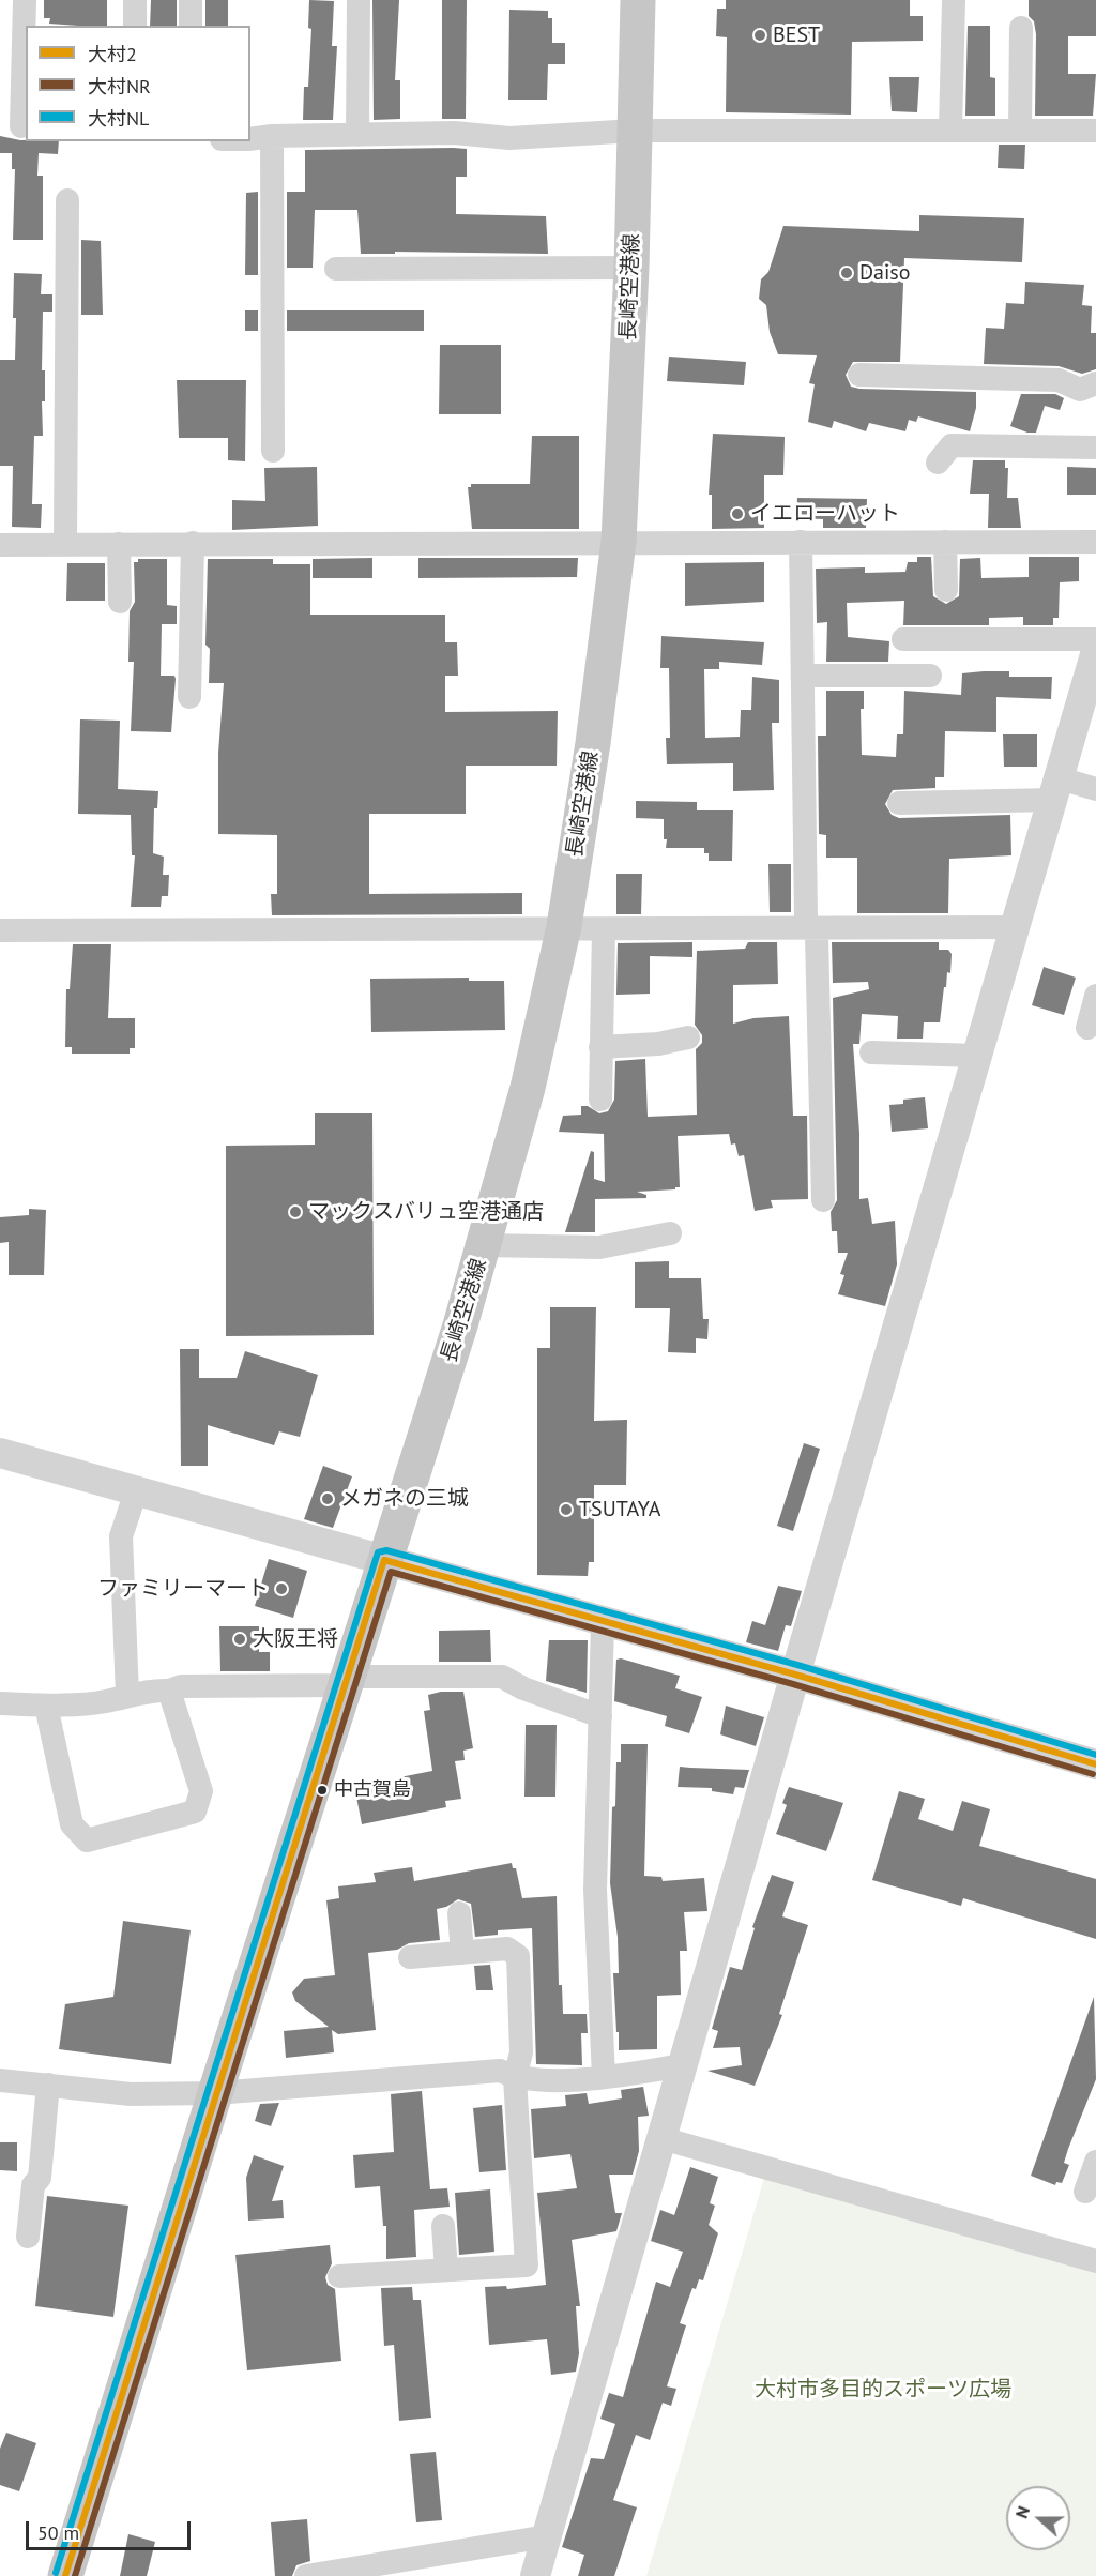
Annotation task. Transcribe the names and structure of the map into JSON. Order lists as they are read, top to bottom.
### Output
{
  "streets": {
    "main road": ["長崎空港線"]
  },
  "parks": ["大村市多目的スポーツ広場"],
  "places": [
    "BEST",
    "Daiso",
    "イエローハット",
    "マックスバリュ空港通店",
    "メガネの三城",
    "TSUTAYA",
    "ファミリーマート",
    "大阪王将",
    "中古賀島"
  ],
  "lines": ["transit line 大村NL", "transit line 大村2", "transit line 大村NR"],
  "legend": ["大村2", "大村NR", "大村NL"],
  "scale_bar": "50 m",
  "north": "left"
}
